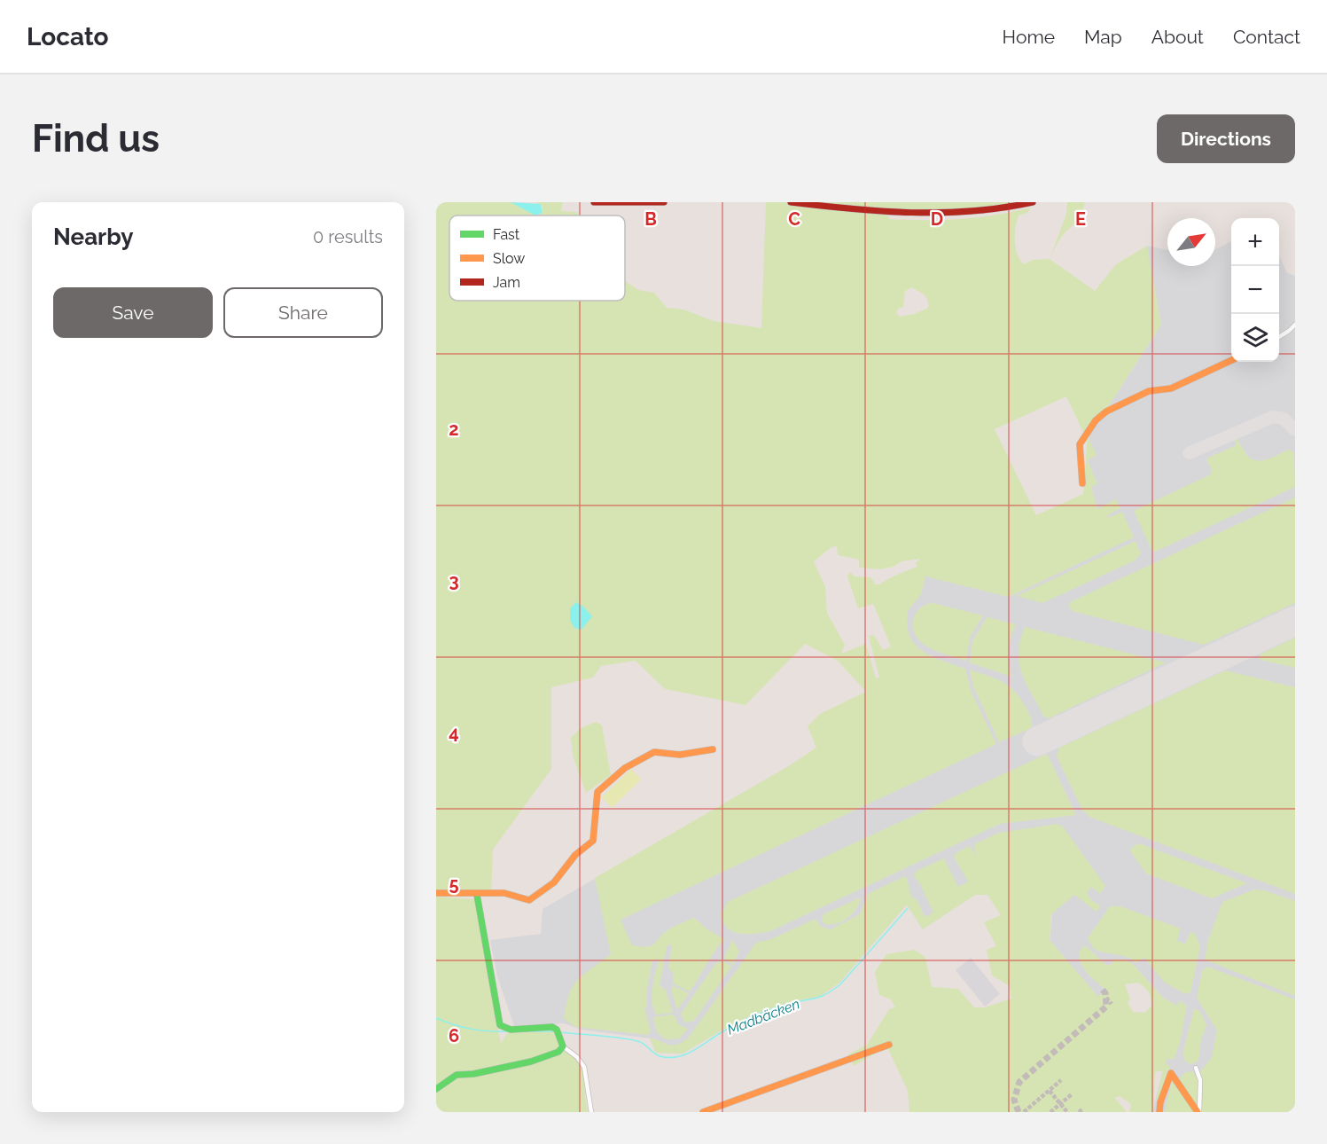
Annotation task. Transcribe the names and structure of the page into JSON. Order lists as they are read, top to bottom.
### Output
{
  "water": ["Madbäcken"],
  "legend": ["Fast", "Slow", "Jam"],
  "north": "top right",
  "page": {
    "header": "Locato",
    "nav": [
      "Home",
      "Map",
      "About",
      "Contact"
    ],
    "buttons": [
      "Directions",
      ["Save", "Share"]
    ],
    "title": "Find us",
    "heading": ["Nearby", "0 results"],
    "map_buttons": ["+", "−"]
  },
  "grid": {
    "columns": [
      "B",
      "C",
      "D",
      "E"
    ],
    "rows": [
      "2",
      "3",
      "4",
      "5",
      "6"
    ]
  }
}
